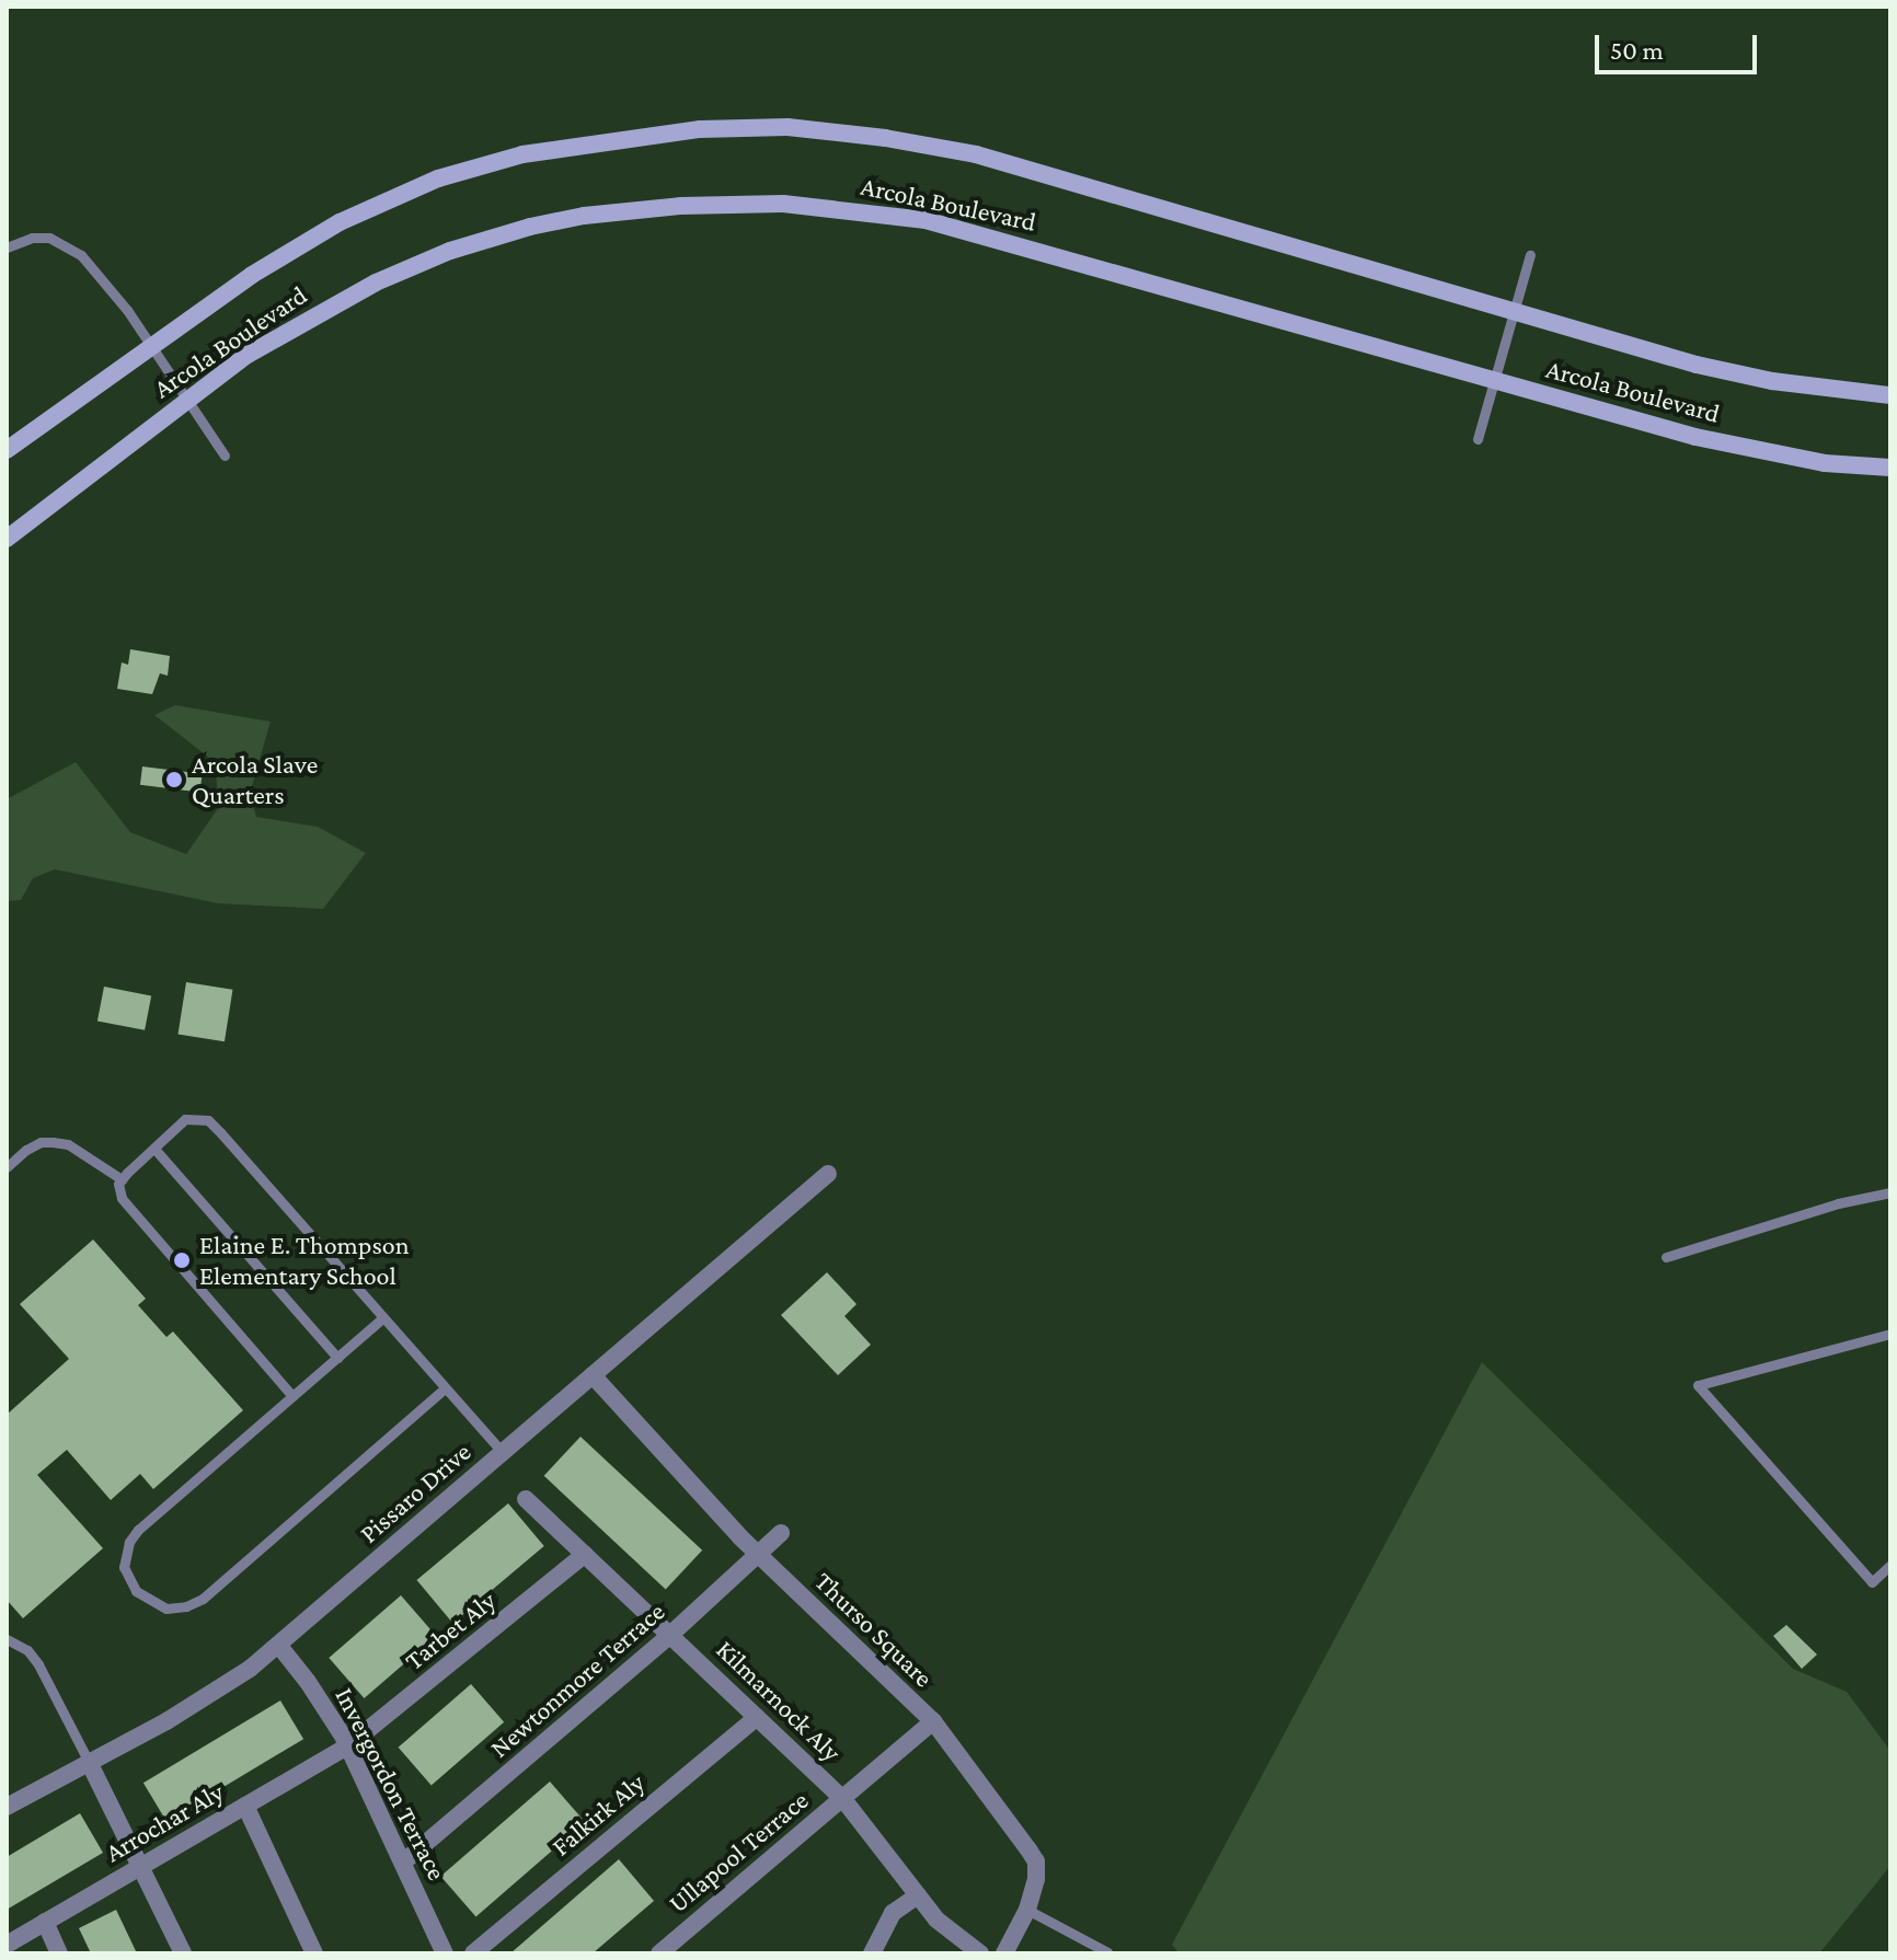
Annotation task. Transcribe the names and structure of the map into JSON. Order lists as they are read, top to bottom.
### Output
{
  "streets": {
    "main road": ["Arcola Boulevard"],
    "street": [
      "Pissaro Drive",
      "Thurso Square",
      "Tarbet Aly",
      "Newtonmore Terrace",
      "Kilmarnock Aly",
      "Invergordon Terrace",
      "Falkirk Aly",
      "Arrochar Aly",
      "Ullapool Terrace"
    ]
  },
  "crossings": [
    ["Pissaro Drive", "Thurso Square"],
    ["Pissaro Drive", "Invergordon Terrace"],
    ["Thurso Square", "Newtonmore Terrace"],
    ["Thurso Square", "Ullapool Terrace"],
    ["Tarbet Aly", "Kilmarnock Aly"],
    ["Tarbet Aly", "Invergordon Terrace"],
    ["Tarbet Aly", "Arrochar Aly"],
    ["Newtonmore Terrace", "Kilmarnock Aly"],
    ["Newtonmore Terrace", "Invergordon Terrace"],
    ["Kilmarnock Aly", "Falkirk Aly"],
    ["Kilmarnock Aly", "Ullapool Terrace"],
    ["Invergordon Terrace", "Arrochar Aly"]
  ],
  "places": ["Arcola Slave Quarters", "Elaine E. Thompson Elementary School"],
  "scale_bar": "50 m"
}
